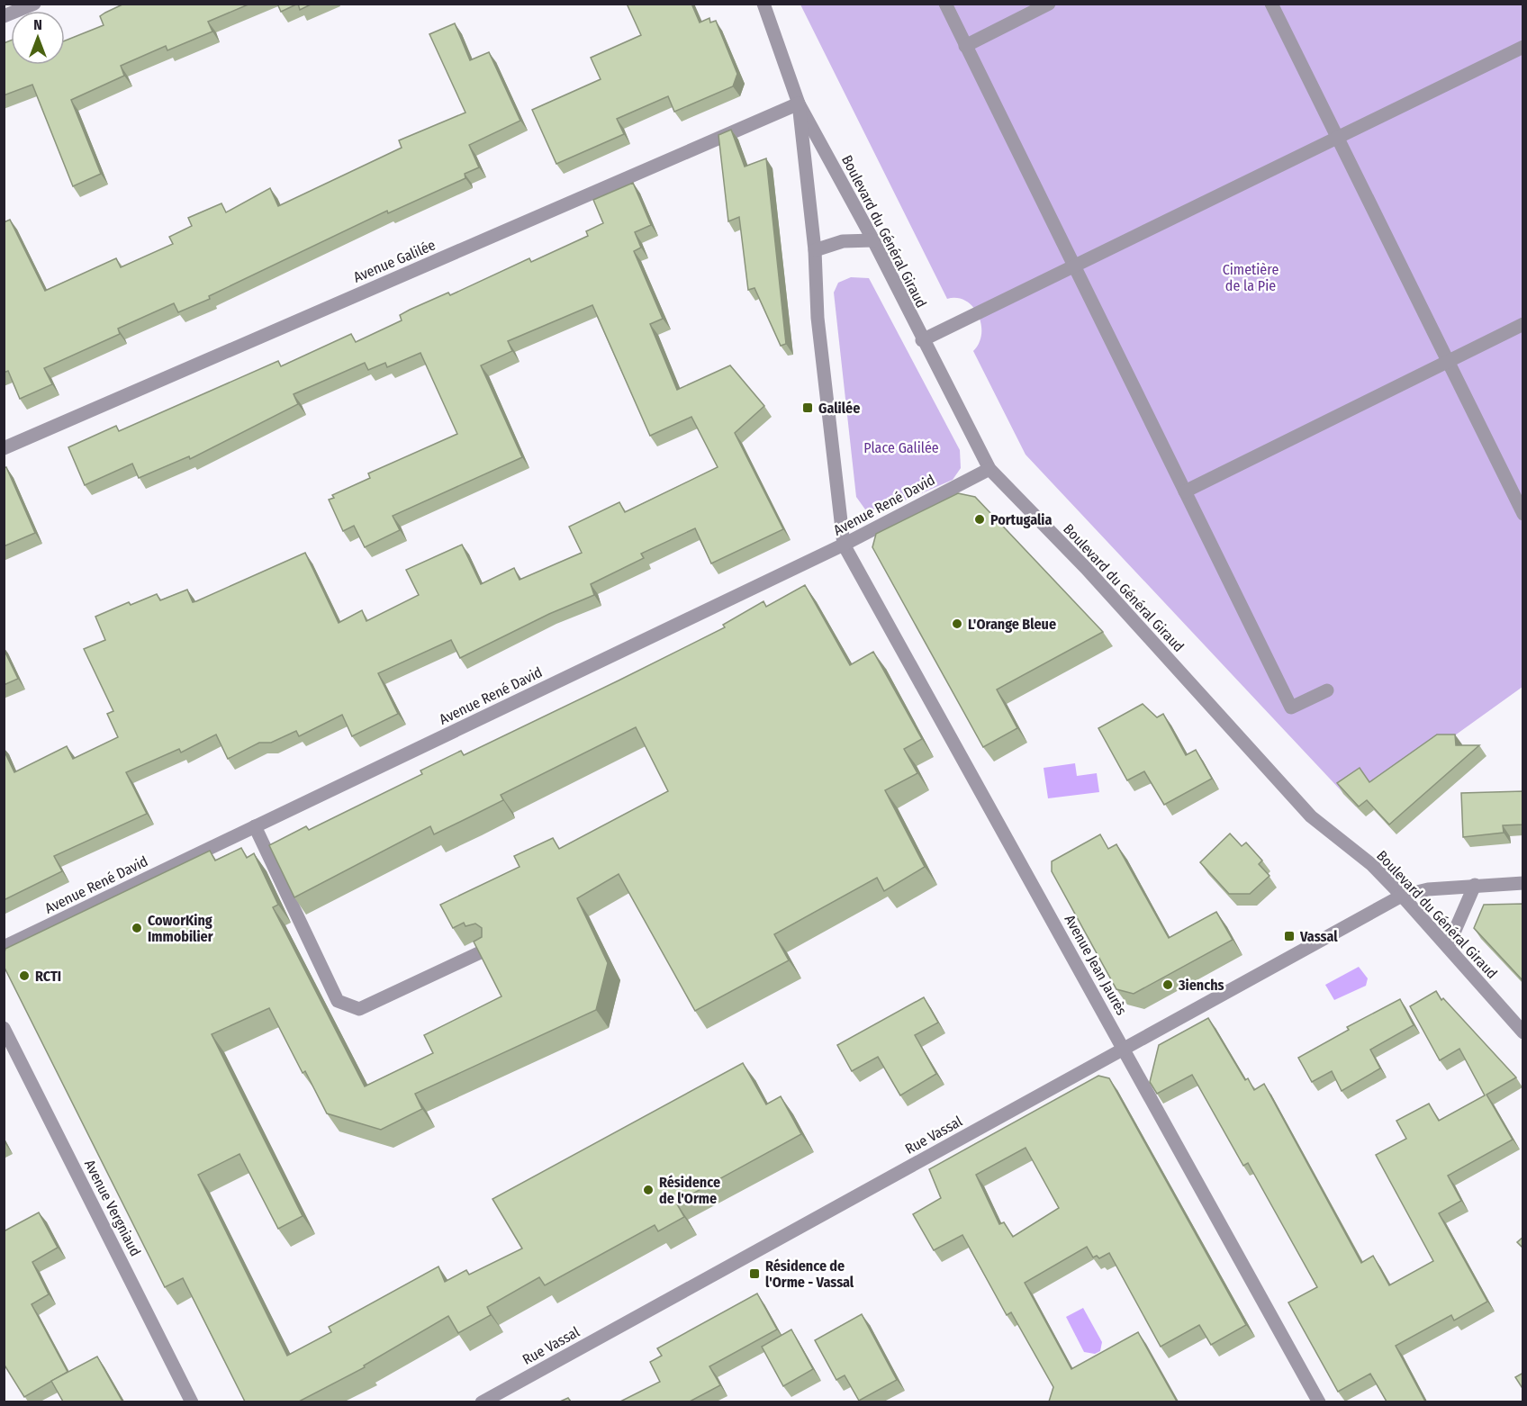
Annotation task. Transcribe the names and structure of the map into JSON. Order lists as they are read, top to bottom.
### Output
{
  "streets": {
    "street": [
      "Boulevard du Général Giraud",
      "Avenue Galilée",
      "Avenue René David",
      "Avenue Jean Jaurès",
      "Rue Vassal",
      "Avenue Vergniaud"
    ]
  },
  "crossings": [
    ["Boulevard du Général Giraud", "Avenue Galilée"],
    ["Boulevard du Général Giraud", "Avenue René David"],
    ["Boulevard du Général Giraud", "Rue Vassal"],
    ["Avenue René David", "Avenue Jean Jaurès"],
    ["Avenue Jean Jaurès", "Rue Vassal"]
  ],
  "parks": ["Cimetière de la Pie", "Place Galilée"],
  "places": {
    "transit": ["Galilée", "Vassal", "Résidence de l'Orme - Vassal"],
    "other": [
      "Portugalia",
      "L'Orange Bleue",
      "CoworKing Immobilier",
      "RCTI",
      "3ienchs",
      "Résidence de l'Orme"
    ]
  },
  "north": "top"
}
